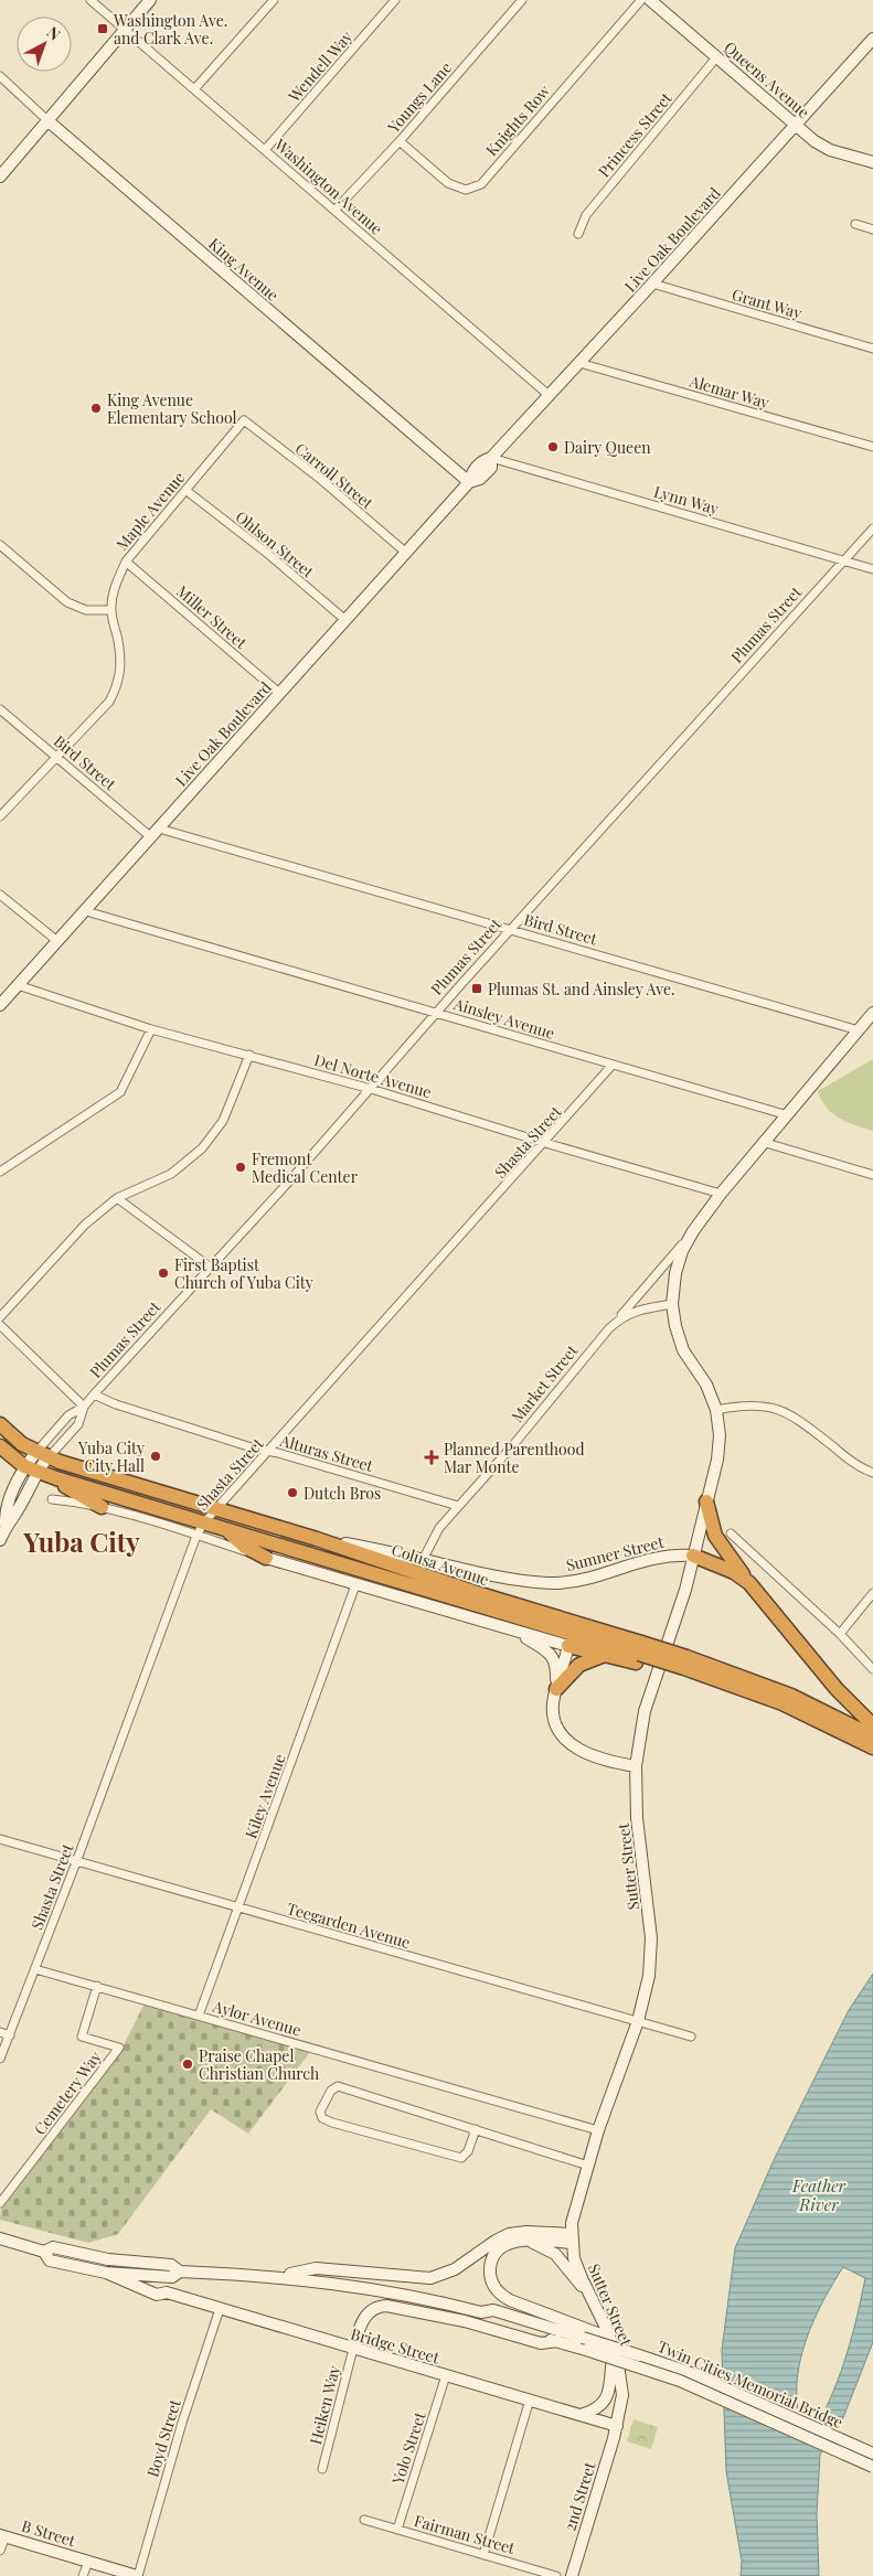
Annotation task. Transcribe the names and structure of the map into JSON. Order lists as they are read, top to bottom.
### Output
{
  "streets": {
    "highway": ["Colusa Avenue"],
    "main road": [
      "Queens Avenue",
      "Live Oak Boulevard",
      "King Avenue",
      "Plumas Street",
      "Market Street",
      "Sumner Street",
      "Sutter Street",
      "Bridge Street",
      "Twin Cities Memorial Bridge",
      "2nd Street",
      "B Street"
    ],
    "street": [
      "Wendell Way",
      "Youngs Lane",
      "Knights Row",
      "Princess Street",
      "Washington Avenue",
      "Grant Way",
      "Alemar Way",
      "Carroll Street",
      "Lynn Way",
      "Maple Avenue",
      "Ohlson Street",
      "Miller Street",
      "Bird Street",
      "Ainsley Avenue",
      "Del Norte Avenue",
      "Shasta Street",
      "Alturas Street",
      "Kiley Avenue",
      "Teegarden Avenue",
      "Aylor Avenue",
      "Cemetery Way",
      "Heiken Way",
      "Boyd Street",
      "Yolo Street",
      "Fairman Street"
    ]
  },
  "crossings": [
    ["Wendell Way", "Washington Avenue"],
    ["Queens Avenue", "Princess Street"],
    ["Queens Avenue", "Live Oak Boulevard"],
    ["Youngs Lane", "Knights Row"],
    ["Youngs Lane", "Washington Avenue"],
    ["Washington Avenue", "Live Oak Boulevard"],
    ["Live Oak Boulevard", "King Avenue"],
    ["Live Oak Boulevard", "Grant Way"],
    ["Live Oak Boulevard", "Alemar Way"],
    ["Live Oak Boulevard", "Carroll Street"],
    ["Live Oak Boulevard", "Lynn Way"],
    ["Live Oak Boulevard", "Ohlson Street"],
    ["Live Oak Boulevard", "Miller Street"],
    ["Live Oak Boulevard", "Bird Street"],
    ["Live Oak Boulevard", "Ainsley Avenue"],
    ["Live Oak Boulevard", "Del Norte Avenue"],
    ["Carroll Street", "Maple Avenue"],
    ["Lynn Way", "Plumas Street"],
    ["Maple Avenue", "Ohlson Street"],
    ["Maple Avenue", "Miller Street"],
    ["Maple Avenue", "Bird Street"],
    ["Plumas Street", "Bird Street"],
    ["Plumas Street", "Ainsley Avenue"],
    ["Plumas Street", "Del Norte Avenue"],
    ["Plumas Street", "Alturas Street"],
    ["Plumas Street", "Colusa Avenue"],
    ["Bird Street", "Market Street"],
    ["Ainsley Avenue", "Shasta Street"],
    ["Ainsley Avenue", "Market Street"],
    ["Del Norte Avenue", "Shasta Street"],
    ["Del Norte Avenue", "Market Street"],
    ["Shasta Street", "Alturas Street"],
    ["Shasta Street", "Colusa Avenue"],
    ["Shasta Street", "Teegarden Avenue"],
    ["Shasta Street", "Aylor Avenue"],
    ["Market Street", "Alturas Street"],
    ["Market Street", "Sumner Street"],
    ["Market Street", "Sutter Street"],
    ["Sumner Street", "Colusa Avenue"],
    ["Sumner Street", "Sutter Street"],
    ["Colusa Avenue", "Kiley Avenue"],
    ["Kiley Avenue", "Teegarden Avenue"],
    ["Kiley Avenue", "Aylor Avenue"],
    ["Sutter Street", "Teegarden Avenue"],
    ["Sutter Street", "Aylor Avenue"],
    ["Sutter Street", "Bridge Street"],
    ["Sutter Street", "2nd Street"],
    ["Aylor Avenue", "Cemetery Way"],
    ["Bridge Street", "Heiken Way"],
    ["Bridge Street", "Boyd Street"],
    ["Bridge Street", "Yolo Street"],
    ["Bridge Street", "2nd Street"],
    ["Boyd Street", "B Street"],
    ["Yolo Street", "Fairman Street"]
  ],
  "districts": ["Yuba City"],
  "water": ["Feather River"],
  "places": {
    "transit": ["Washington Ave. and Clark Ave.", "Plumas St. and Ainsley Ave."],
    "other": [
      "King Avenue Elementary School",
      "Dairy Queen",
      "Fremont Medical Center",
      "First Baptist Church of Yuba City",
      "Yuba City City Hall",
      "Dutch Bros",
      "Praise Chapel Christian Church"
    ],
    "health": ["Planned Parenthood Mar Monte"]
  },
  "north": "top right"
}
